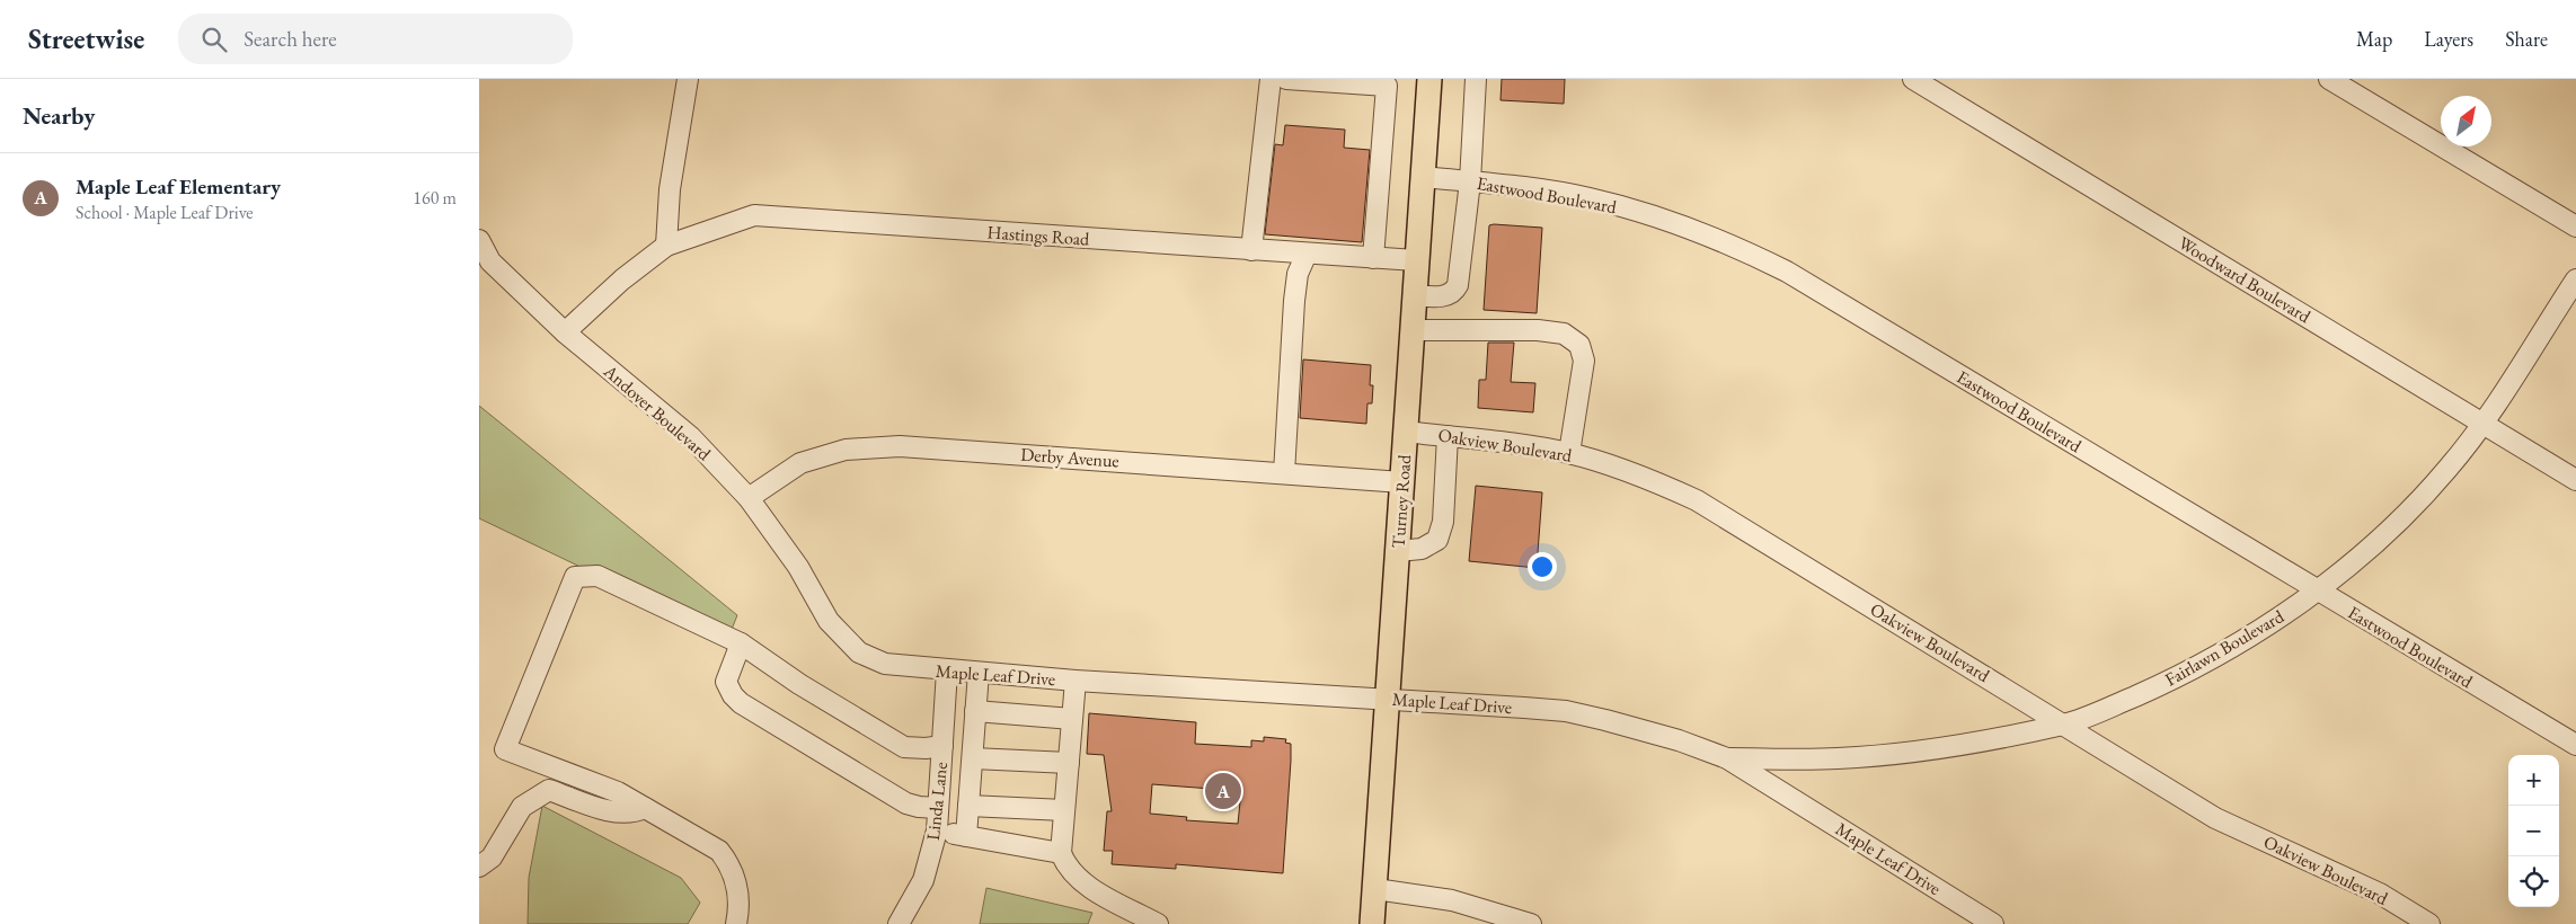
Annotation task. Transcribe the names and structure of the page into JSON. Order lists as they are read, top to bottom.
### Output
{
  "streets": {
    "main road": ["Turney Road"],
    "street": [
      "Eastwood Boulevard",
      "Hastings Road",
      "Woodward Boulevard",
      "Andover Boulevard",
      "Oakview Boulevard",
      "Derby Avenue",
      "Fairlawn Boulevard",
      "Maple Leaf Drive",
      "Linda Lane"
    ]
  },
  "crossings": [
    ["Eastwood Boulevard", "Turney Road"],
    ["Eastwood Boulevard", "Fairlawn Boulevard"],
    ["Hastings Road", "Andover Boulevard"],
    ["Hastings Road", "Turney Road"],
    ["Woodward Boulevard", "Fairlawn Boulevard"],
    ["Andover Boulevard", "Derby Avenue"],
    ["Andover Boulevard", "Maple Leaf Drive"],
    ["Oakview Boulevard", "Turney Road"],
    ["Oakview Boulevard", "Fairlawn Boulevard"],
    ["Derby Avenue", "Turney Road"],
    ["Turney Road", "Maple Leaf Drive"],
    ["Fairlawn Boulevard", "Maple Leaf Drive"],
    ["Maple Leaf Drive", "Linda Lane"]
  ],
  "north": "top right",
  "page": {
    "header": "Streetwise",
    "search": "Search here",
    "nav": ["Map", "Layers", "Share"],
    "heading": "Nearby",
    "list": [
      {
        "mark": "A",
        "name": "Maple Leaf Elementary",
        "note": "School · Maple Leaf Drive",
        "value": "160 m"
      }
    ],
    "map_buttons": ["+", "−"],
    "pins": "A"
  }
}
